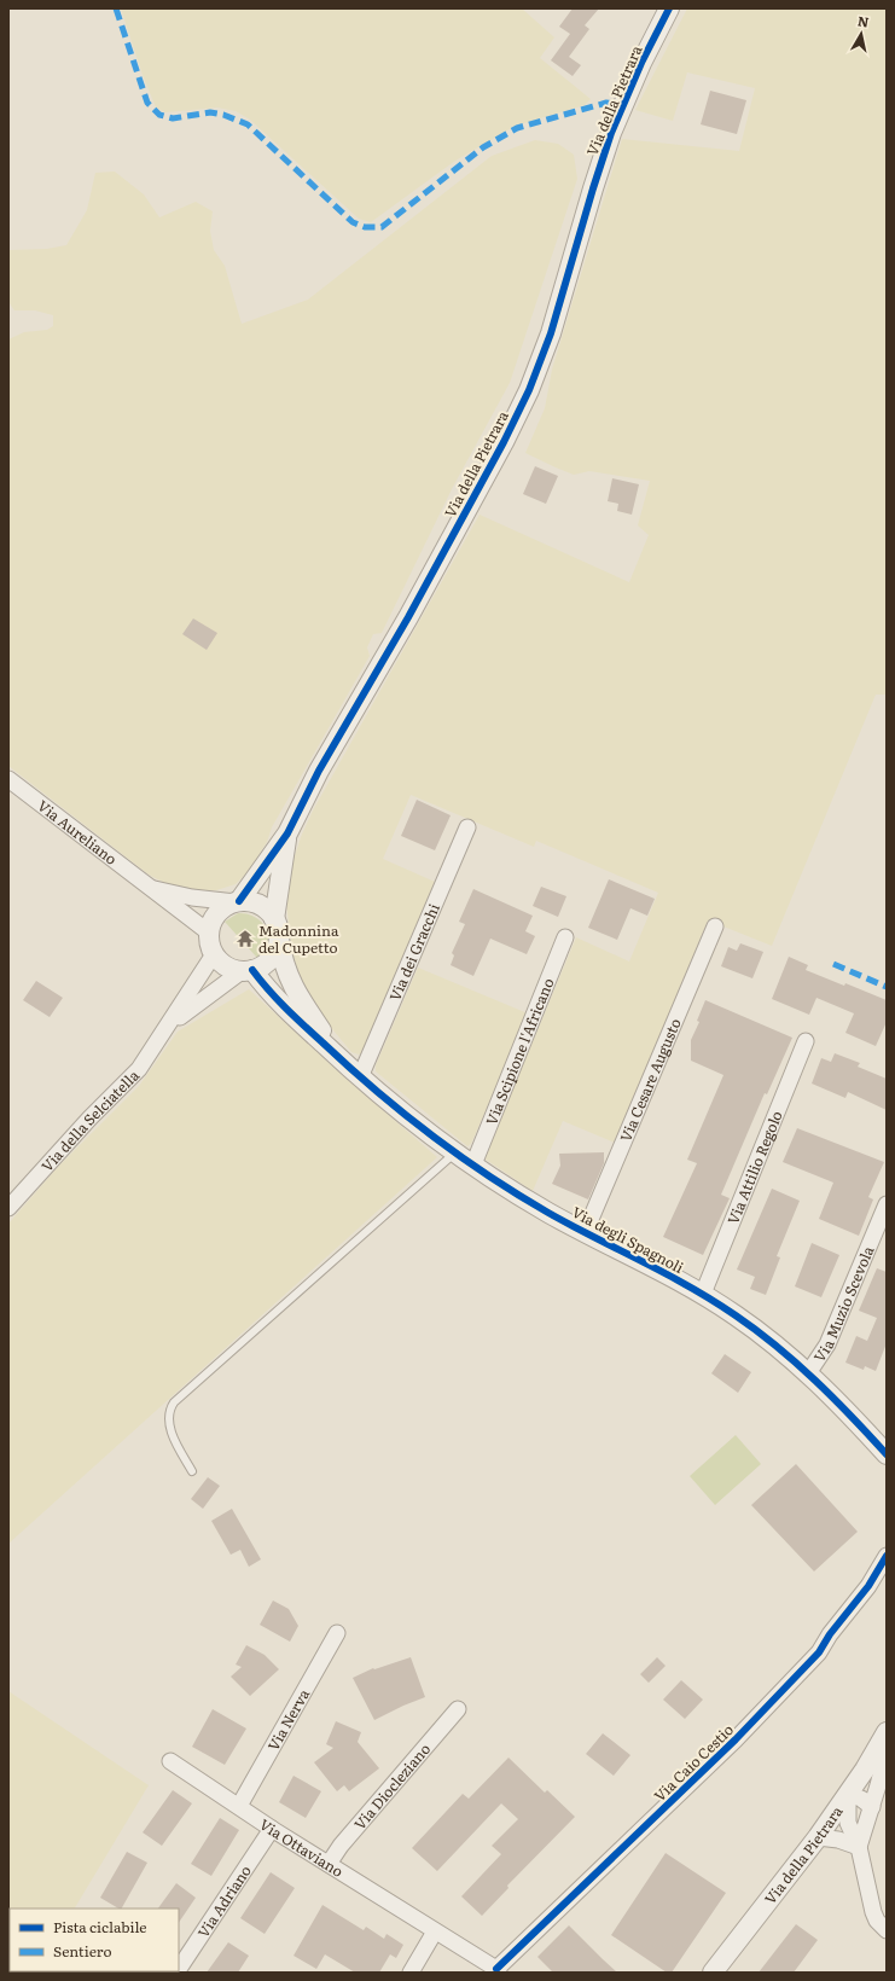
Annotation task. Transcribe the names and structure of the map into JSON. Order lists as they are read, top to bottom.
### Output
{
  "streets": {
    "street": [
      "Via della Pietrara",
      "Via Aureliano",
      "Via dei Gracchi",
      "Via Scipione l'Africano",
      "Via Cesare Augusto",
      "Via della Selciatella",
      "Via Attilio Regolo",
      "Via degli Spagnoli",
      "Via Muzio Scevola",
      "Via Nerva",
      "Via Caio Cestio",
      "Via Diocleziano",
      "Via Ottaviano",
      "Via Adriano"
    ]
  },
  "crossings": [
    ["Via della Pietrara", "Via Aureliano"],
    ["Via della Pietrara", "Via della Selciatella"],
    ["Via della Pietrara", "Via degli Spagnoli"],
    ["Via Aureliano", "Via della Selciatella"],
    ["Via dei Gracchi", "Via degli Spagnoli"],
    ["Via Scipione l'Africano", "Via degli Spagnoli"],
    ["Via Cesare Augusto", "Via degli Spagnoli"],
    ["Via Attilio Regolo", "Via degli Spagnoli"],
    ["Via degli Spagnoli", "Via Muzio Scevola"],
    ["Via Nerva", "Via Ottaviano"],
    ["Via Caio Cestio", "Via Ottaviano"],
    ["Via Diocleziano", "Via Ottaviano"],
    ["Via Ottaviano", "Via Adriano"]
  ],
  "places": {
    "temple": ["Madonnina del Cupetto"]
  },
  "legend": ["Pista ciclabile", "Sentiero"],
  "north": "top"
}
